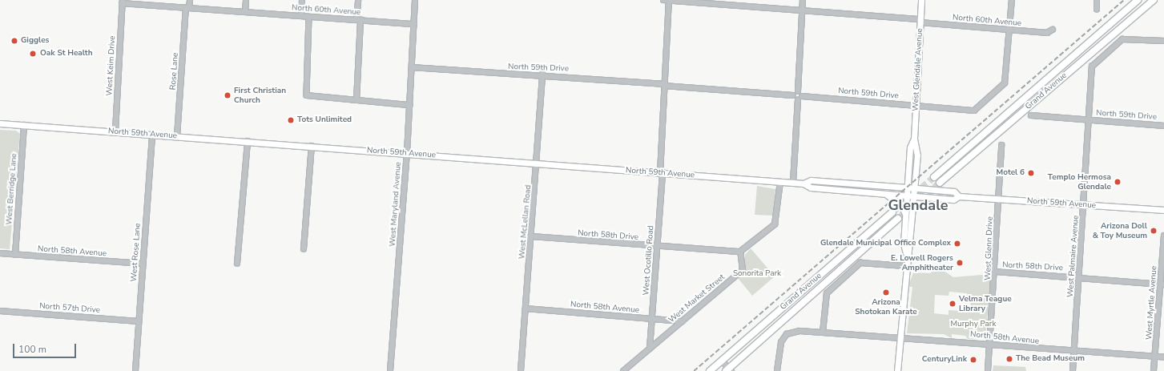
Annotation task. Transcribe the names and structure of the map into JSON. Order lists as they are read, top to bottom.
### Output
{
  "streets": {
    "highway": ["Grand Avenue"],
    "main road": ["West Glendale Avenue", "North 59th Avenue"],
    "street": [
      "North 60th Avenue",
      "West Keim Drive",
      "North 59th Drive",
      "Rose Lane",
      "West Berridge Lane",
      "West Maryland Avenue",
      "West McLellan Road",
      "North 58th Drive",
      "West Glenn Drive",
      "North 58th Avenue",
      "West Rose Lane",
      "West Palmaire Avenue",
      "West Ocotillo Road",
      "West Market Street",
      "West Myrtle Avenue",
      "North 57th Drive"
    ]
  },
  "crossings": [
    ["North 60th Avenue", "West Keim Drive"],
    ["North 60th Avenue", "North 59th Drive"],
    ["North 60th Avenue", "West Glendale Avenue"],
    ["North 60th Avenue", "Rose Lane"],
    ["North 60th Avenue", "West Maryland Avenue"],
    ["North 60th Avenue", "West Ocotillo Road"],
    ["West Keim Drive", "North 59th Avenue"],
    ["North 59th Drive", "West Glendale Avenue"],
    ["North 59th Drive", "West Maryland Avenue"],
    ["North 59th Drive", "West McLellan Road"],
    ["North 59th Drive", "West Palmaire Avenue"],
    ["North 59th Drive", "West Ocotillo Road"],
    ["West Glendale Avenue", "North 59th Avenue"],
    ["West Glendale Avenue", "North 58th Avenue"],
    ["Rose Lane", "North 59th Avenue"],
    ["North 59th Avenue", "West Berridge Lane"],
    ["North 59th Avenue", "West Maryland Avenue"],
    ["North 59th Avenue", "West McLellan Road"],
    ["North 59th Avenue", "West Glenn Drive"],
    ["North 59th Avenue", "West Rose Lane"],
    ["North 59th Avenue", "West Palmaire Avenue"],
    ["North 59th Avenue", "West Ocotillo Road"],
    ["West Berridge Lane", "North 58th Avenue"],
    ["West McLellan Road", "North 58th Drive"],
    ["West McLellan Road", "North 58th Avenue"],
    ["North 58th Drive", "West Glenn Drive"],
    ["North 58th Drive", "West Palmaire Avenue"],
    ["North 58th Drive", "West Ocotillo Road"],
    ["North 58th Drive", "West Market Street"],
    ["North 58th Drive", "West Myrtle Avenue"],
    ["West Glenn Drive", "North 58th Avenue"],
    ["North 58th Avenue", "West Rose Lane"],
    ["North 58th Avenue", "West Palmaire Avenue"],
    ["North 58th Avenue", "West Ocotillo Road"],
    ["North 58th Avenue", "West Market Street"],
    ["North 58th Avenue", "West Myrtle Avenue"],
    ["West Rose Lane", "North 57th Drive"],
    ["West Ocotillo Road", "West Market Street"]
  ],
  "districts": ["Glendale"],
  "parks": ["Sonorita Park", "Murphy Park"],
  "places": [
    "Giggles",
    "Oak St Health",
    "First Christian Church",
    "Tots Unlimited",
    "Motel 6",
    "Templo Hermosa Glendale",
    "Arizona Doll & Toy Museum",
    "Glendale Municipal Office Complex",
    "E. Lowell Rogers Amphitheater",
    "Arizona Shotokan Karate",
    "Velma Teague Library",
    "The Bead Museum",
    "CenturyLink"
  ],
  "scale_bar": "100 m"
}
